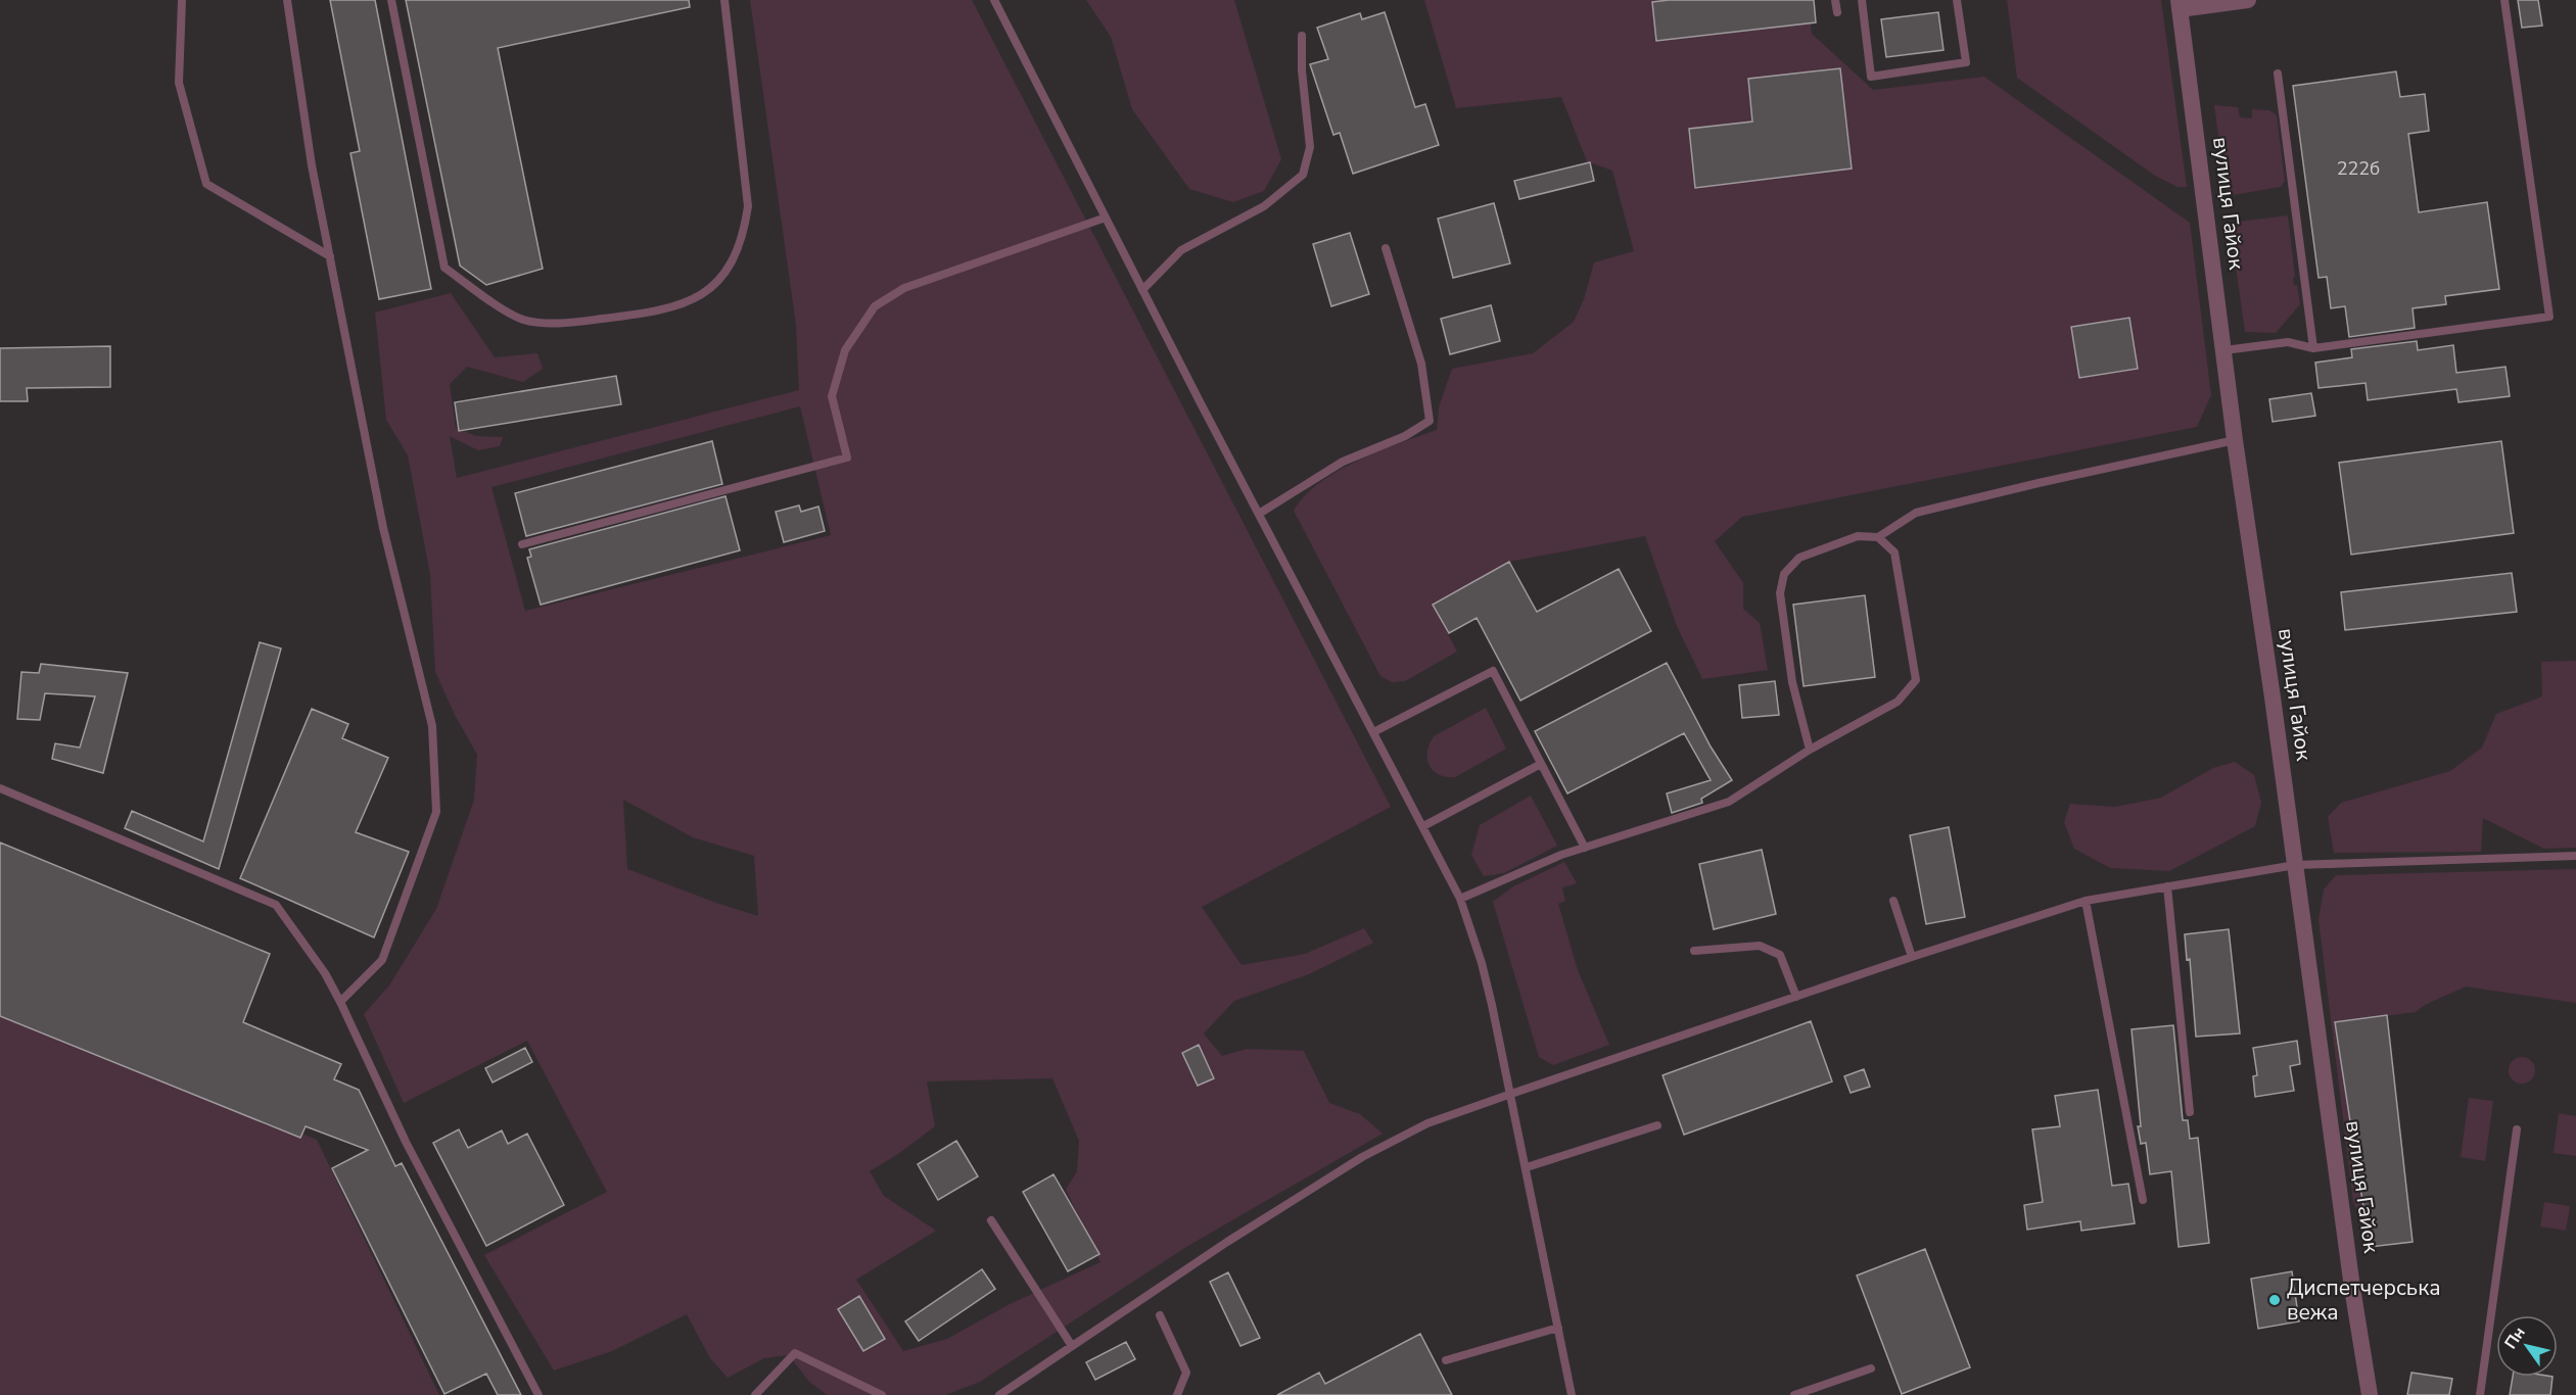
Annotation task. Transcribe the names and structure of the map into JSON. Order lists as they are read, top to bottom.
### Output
{
  "streets": {
    "street": ["вулиця Гайок"]
  },
  "places": ["Диспетчерська вежа"],
  "house_numbers": ["222б"],
  "north": "top left"
}
